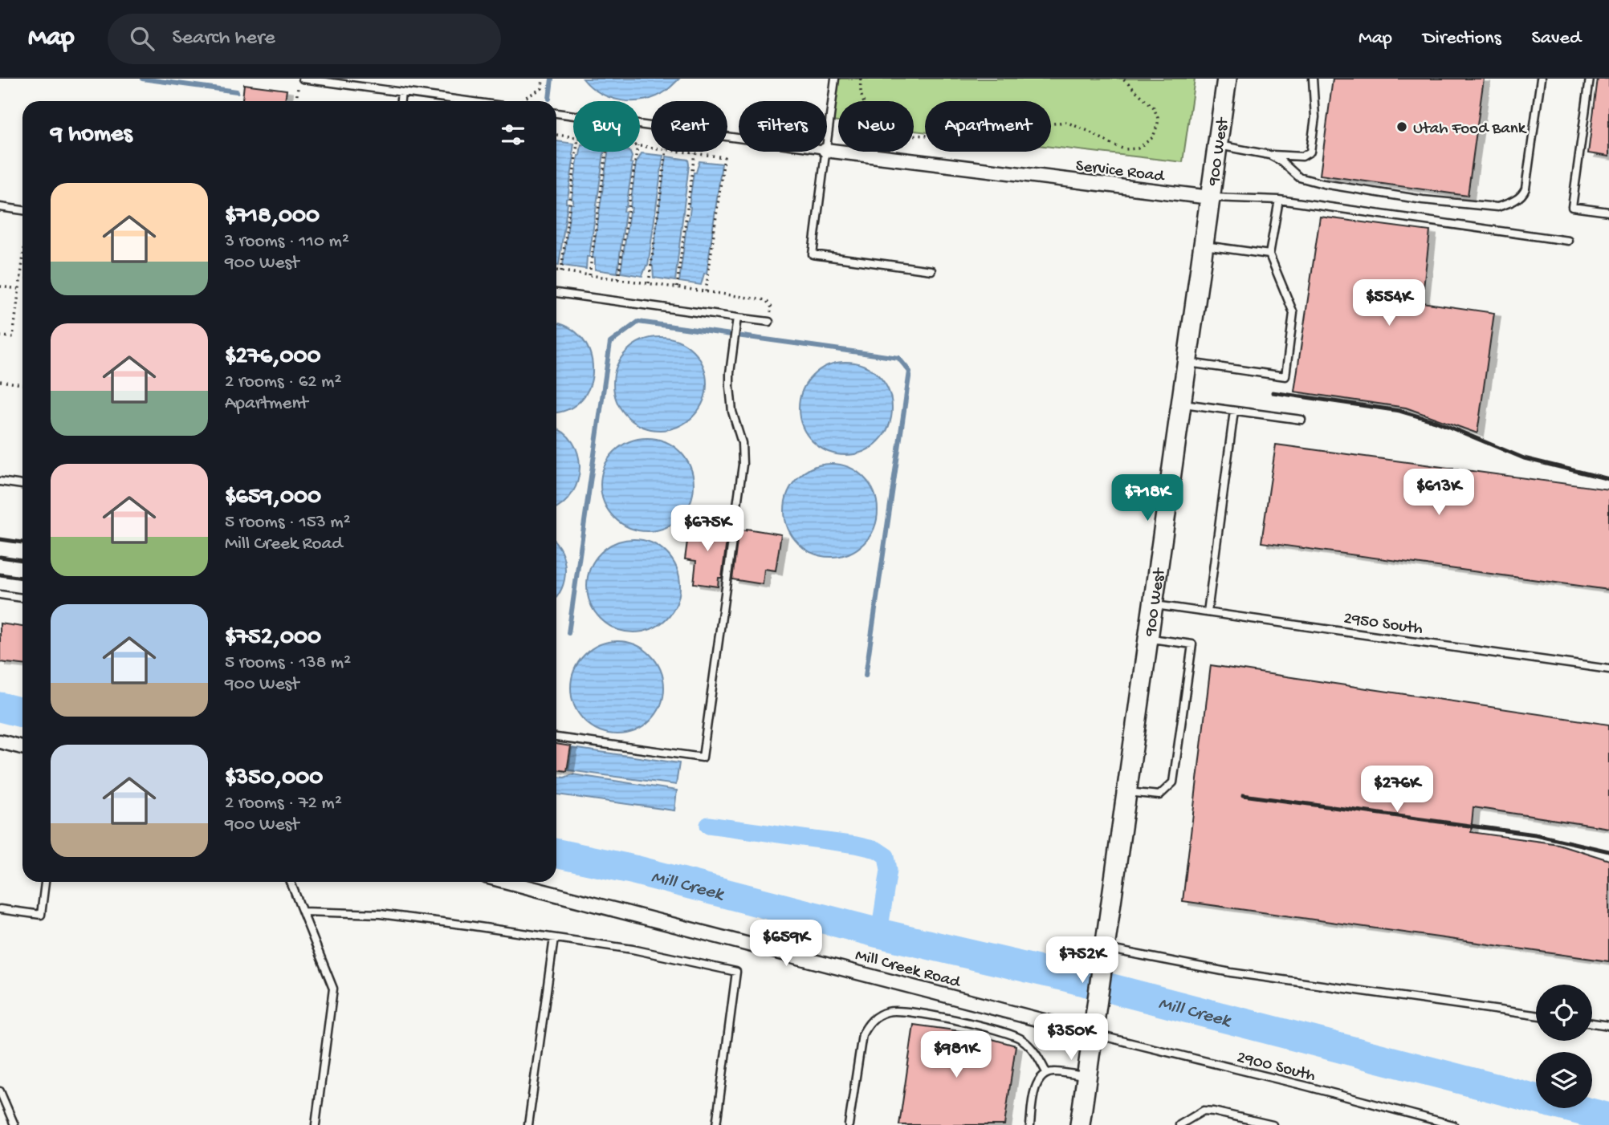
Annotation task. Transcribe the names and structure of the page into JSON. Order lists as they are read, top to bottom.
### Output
{
  "streets": {
    "main road": ["900 West"],
    "street": ["Service Road", "Mill Creek Road"],
    "lane": ["2950 South", "2900 South"]
  },
  "crossings": [
    ["900 West", "Service Road"],
    ["900 West", "2950 South"],
    ["900 West", "Mill Creek Road"],
    ["900 West", "2900 South"],
    ["Mill Creek Road", "2900 South"]
  ],
  "water": ["Mill Creek"],
  "places": ["Utah Food Bank"],
  "page": {
    "header": "Map",
    "search": "Search here",
    "nav": ["Map", "Directions", "Saved"],
    "chip": [
      "Buy",
      "Rent",
      "Filters",
      "New",
      "Apartment"
    ],
    "heading": "9 homes",
    "list": [
      {
        "name": "$718,000",
        "note": "3 rooms · 110 m² · 900 West"
      },
      {
        "name": "$276,000",
        "note": "2 rooms · 62 m² · Apartment"
      },
      {
        "name": "$659,000",
        "note": "5 rooms · 153 m² · Mill Creek Road"
      },
      {
        "name": "$752,000",
        "note": "5 rooms · 138 m² · 900 West"
      },
      {
        "name": "$350,000",
        "note": "2 rooms · 72 m² · 900 West"
      }
    ],
    "price": [
      "$554K",
      "$613K",
      "$718K",
      "$675K",
      "$276K",
      "$659K",
      "$752K",
      "$350K",
      "$981K"
    ]
  }
}
